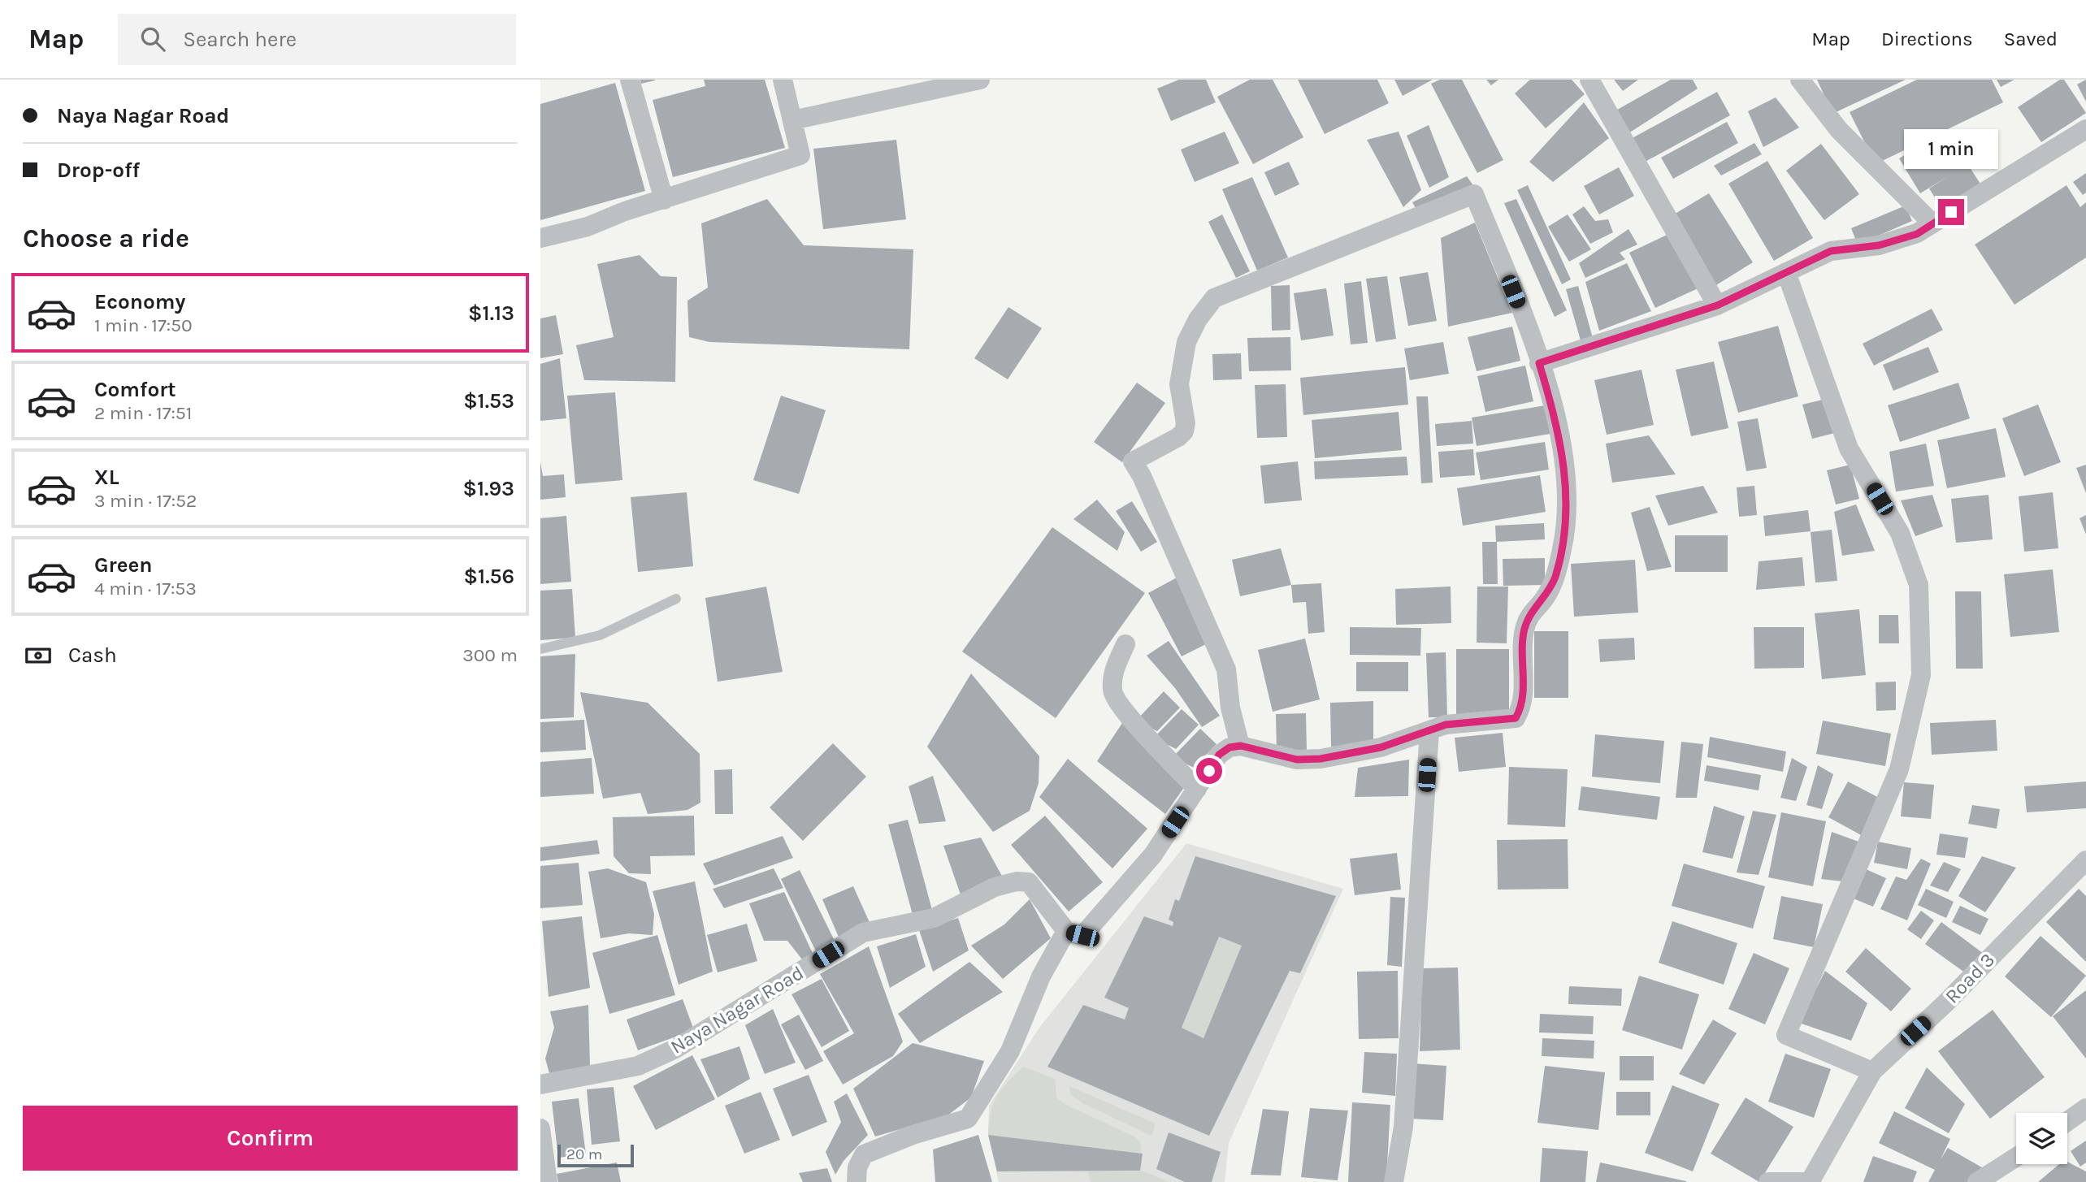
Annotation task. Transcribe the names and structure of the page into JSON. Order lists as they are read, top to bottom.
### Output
{
  "streets": {
    "street": ["Road 3", "Naya Nagar Road"]
  },
  "scale_bar": "20 m",
  "page": {
    "header": "Map",
    "search": "Search here",
    "nav": ["Map", "Directions", "Saved"],
    "banner": ["Naya Nagar Road", "Drop-off"],
    "bubble": "1 min",
    "heading": "Choose a ride",
    "list": [
      {
        "name": "Economy",
        "note": "1 min · 17:50",
        "value": "$1.13"
      },
      {
        "name": "Comfort",
        "note": "2 min · 17:51",
        "value": "$1.53"
      },
      {
        "name": "XL",
        "note": "3 min · 17:52",
        "value": "$1.93"
      },
      {
        "name": "Green",
        "note": "4 min · 17:53",
        "value": "$1.56"
      }
    ],
    "pay": ["Cash", "300 m"],
    "buttons": "Confirm",
    "scale": "20 m"
  }
}
